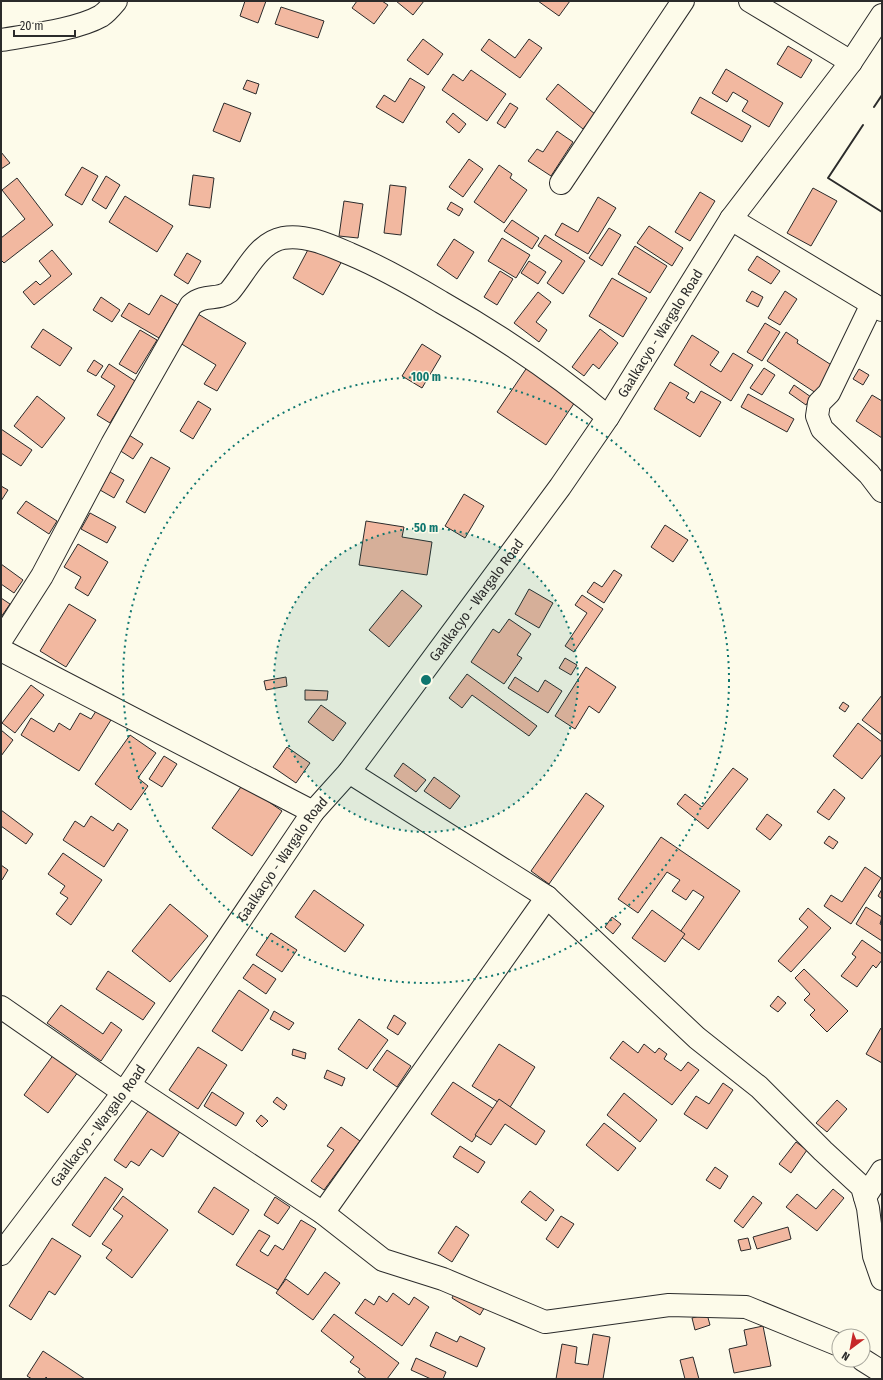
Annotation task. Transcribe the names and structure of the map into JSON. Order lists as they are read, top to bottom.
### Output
{
  "streets": {
    "street": ["Gaalkacyo - Wargalo Road"]
  },
  "scale_bar": "20 m",
  "north": "bottom left",
  "rings": ["100 m", "50 m"]
}
